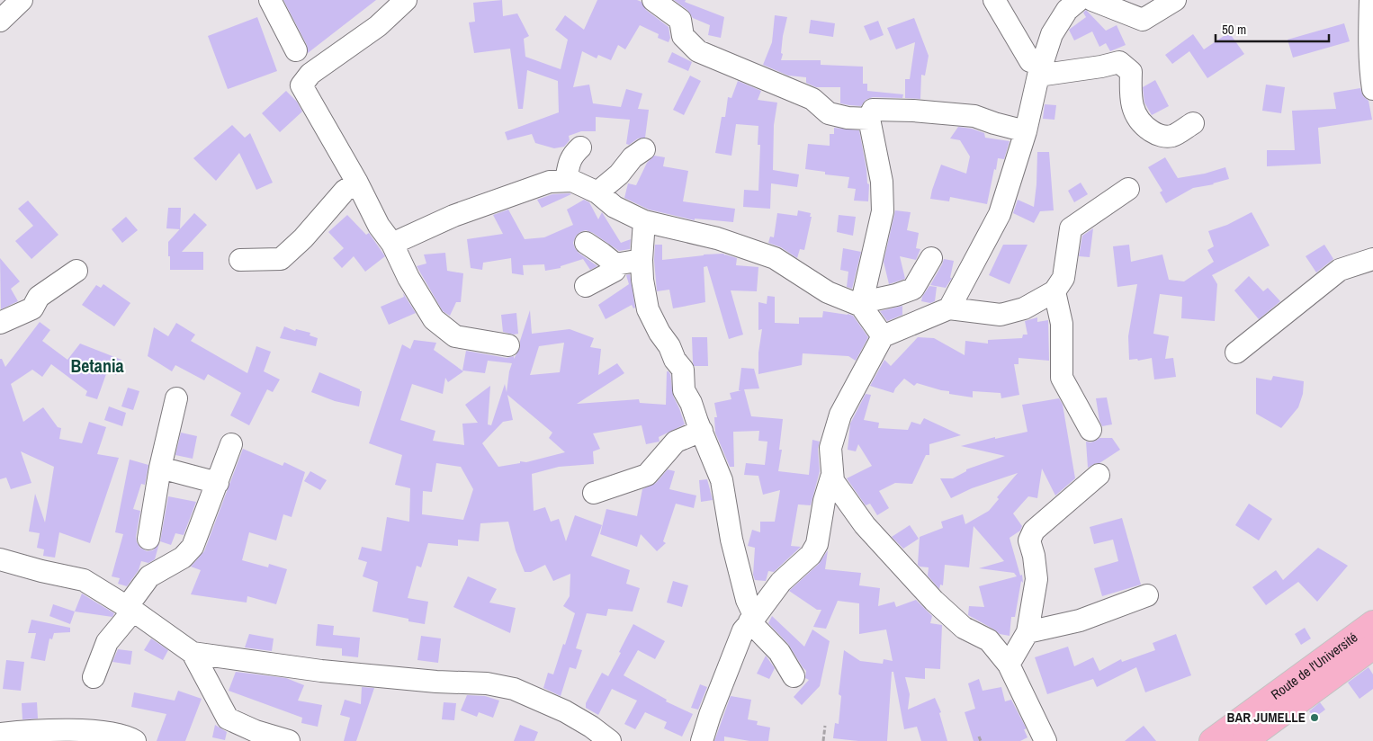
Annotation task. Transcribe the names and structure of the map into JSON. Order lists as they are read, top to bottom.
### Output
{
  "streets": {
    "main road": ["Route de l'Université"]
  },
  "districts": ["Betania"],
  "places": ["BAR JUMELLE"],
  "scale_bar": "50 m"
}
